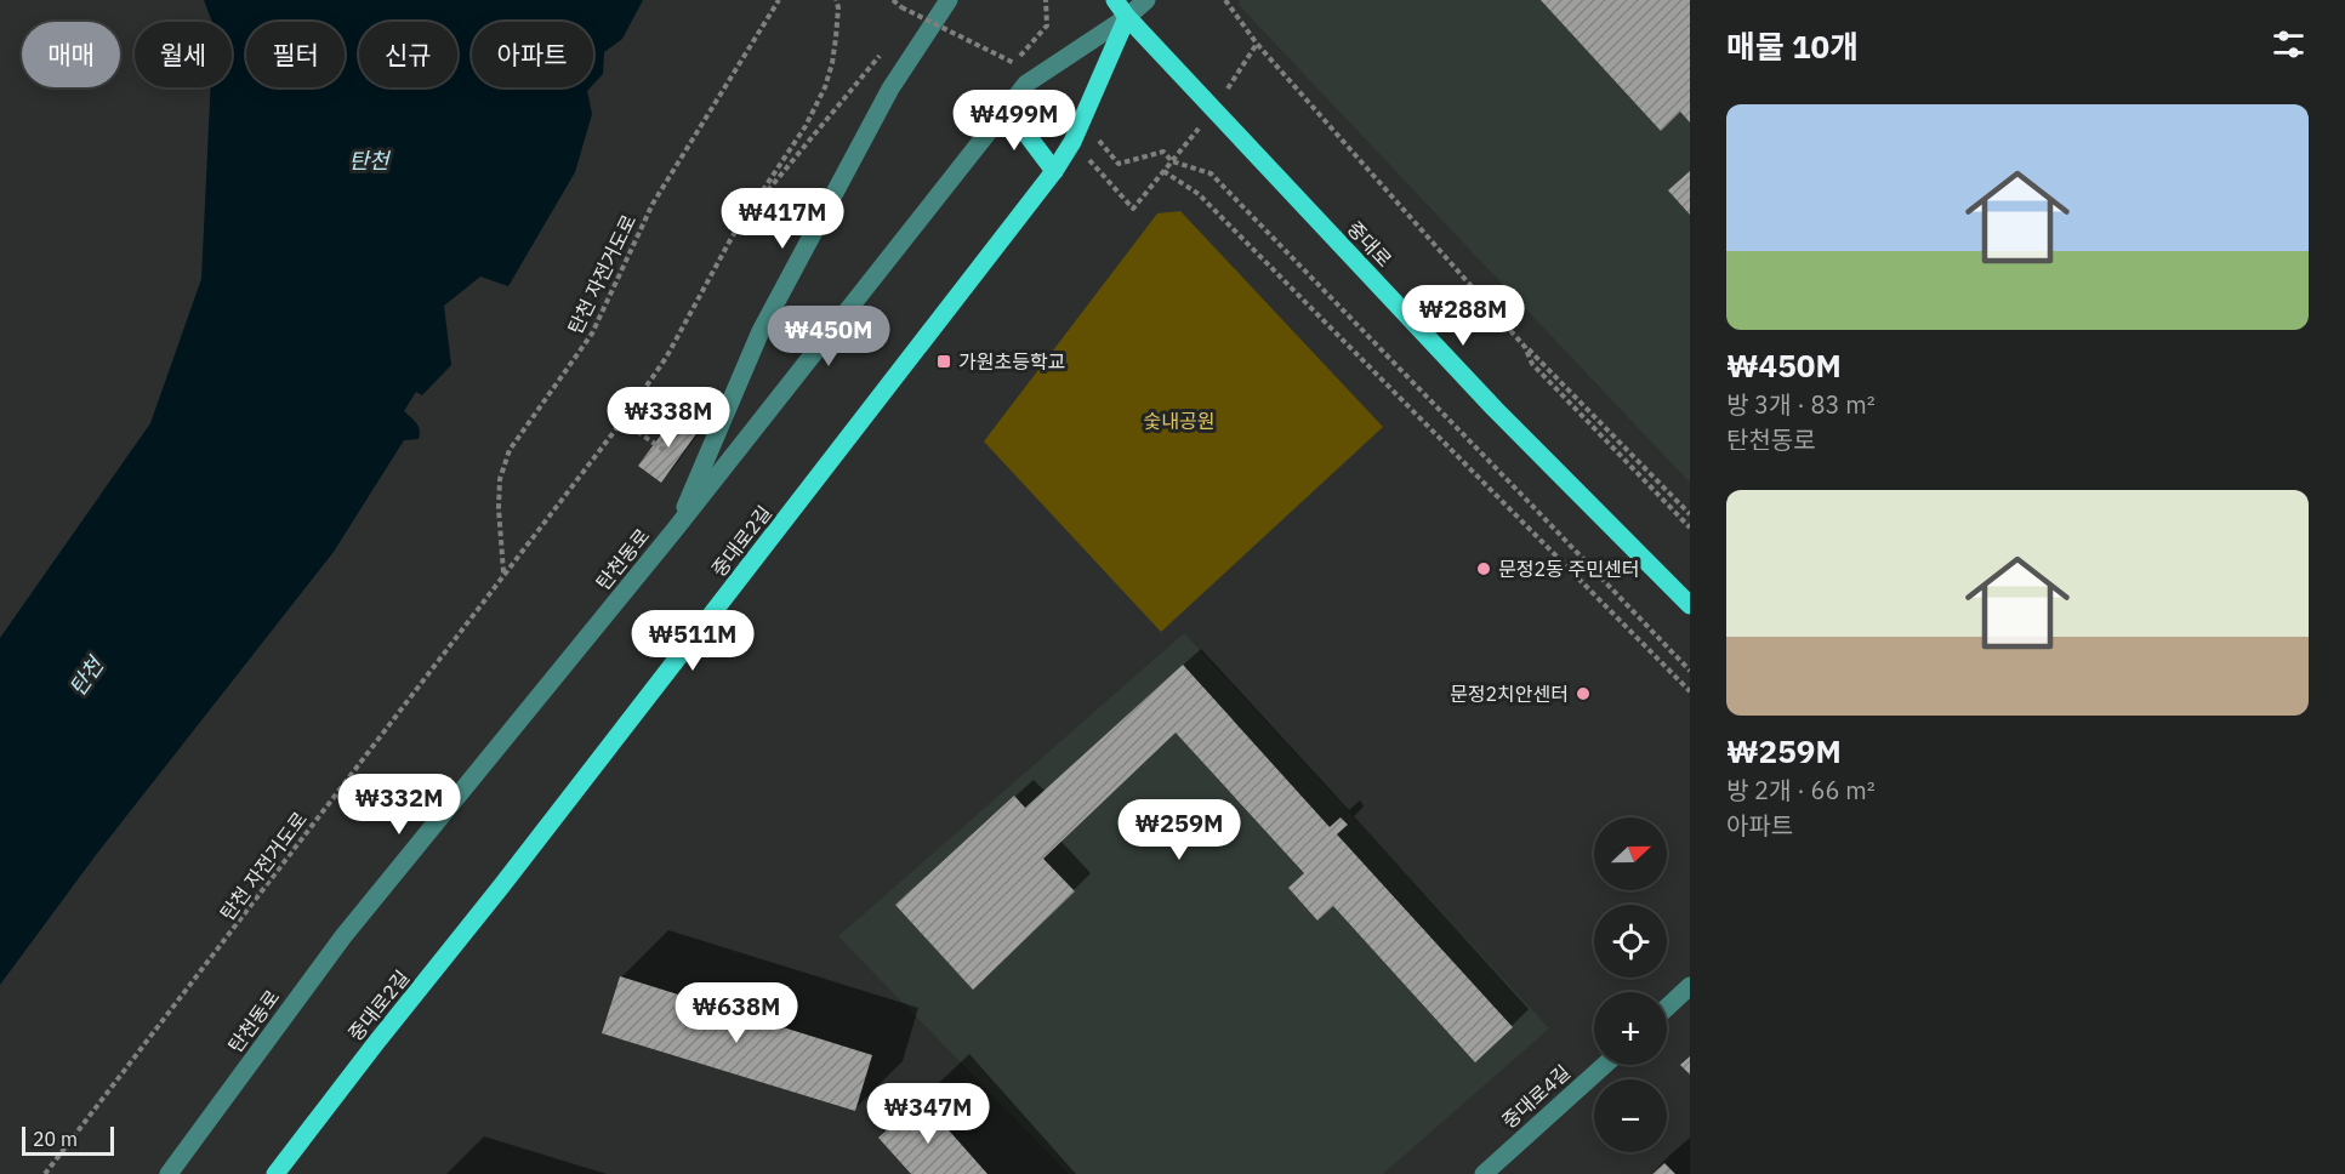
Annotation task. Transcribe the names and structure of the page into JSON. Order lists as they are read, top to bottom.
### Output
{
  "streets": {
    "main road": ["중대로", "중대로2길"],
    "street": ["탄천동로", "중대로4길"],
    "path": ["탄천 자전거도로"]
  },
  "crossings": [
    ["중대로", "중대로2길"],
    ["중대로", "탄천동로"],
    ["중대로2길", "탄천동로"]
  ],
  "water": ["탄천"],
  "parks": ["숯내공원"],
  "places": {
    "transit": ["가원초등학교"],
    "other": ["문정2동 주민센터", "문정2치안센터"]
  },
  "scale_bar": "20 m",
  "north": "right",
  "page": {
    "heading": "매물 10개",
    "chip": [
      "매매",
      "월세",
      "필터",
      "신규",
      "아파트"
    ],
    "list": [
      {
        "name": "₩450M",
        "note": "방 3개 · 83 m² · 탄천동로"
      },
      {
        "name": "₩259M",
        "note": "방 2개 · 66 m² · 아파트"
      }
    ],
    "price": [
      "₩499M",
      "₩417M",
      "₩288M",
      "₩450M",
      "₩338M",
      "₩511M",
      "₩332M",
      "₩259M",
      "₩638M",
      "₩347M"
    ],
    "map_buttons": ["+", "−"],
    "scale": "20 m"
  }
}
